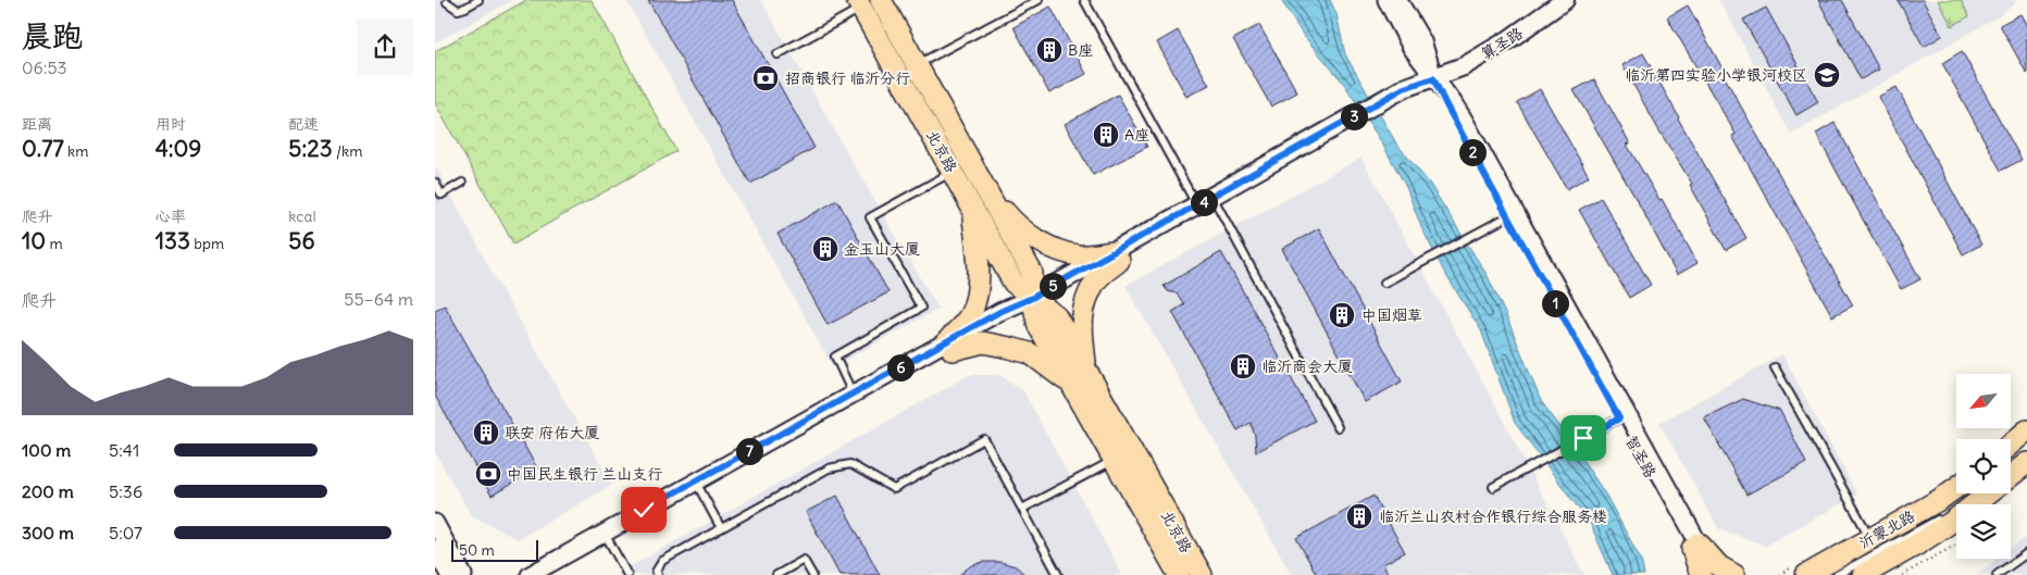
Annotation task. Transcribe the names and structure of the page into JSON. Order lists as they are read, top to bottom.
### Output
{
  "streets": {
    "main road": ["算圣路", "北京路", "沂蒙北路"],
    "street": ["智圣路"]
  },
  "crossings": [
    ["算圣路", "北京路"],
    ["算圣路", "智圣路"]
  ],
  "places": {
    "building": [
      "B座",
      "A座",
      "金玉山大厦",
      "中国烟草",
      "临沂商会大厦",
      "联安 府佑大厦",
      "临沂兰山农村合作银行综合服务楼"
    ],
    "school or university": ["临沂第四实验小学银河校区"],
    "bank": ["招商银行 临沂分行", "中国民生银行 兰山支行"]
  },
  "scale_bar": "50 m",
  "north": "bottom left",
  "page": {
    "heading": ["晨跑", "06:53"],
    "stats": [
      ["距离", "0.77 km"],
      ["用时", "4:09"],
      ["配速", "5:23 /km"],
      ["爬升", "10 m"],
      ["心率", "133 bpm"],
      ["kcal", "56"]
    ],
    "pins": [
      "3",
      "2",
      "4",
      "5",
      "1",
      "6",
      "7"
    ],
    "chart": ["爬升", "55–64 m"],
    "list": [
      {
        "name": "100 m",
        "note": "5:41"
      },
      {
        "name": "200 m",
        "note": "5:36"
      },
      {
        "name": "300 m",
        "note": "5:07"
      }
    ],
    "scale": "50 m"
  }
}
